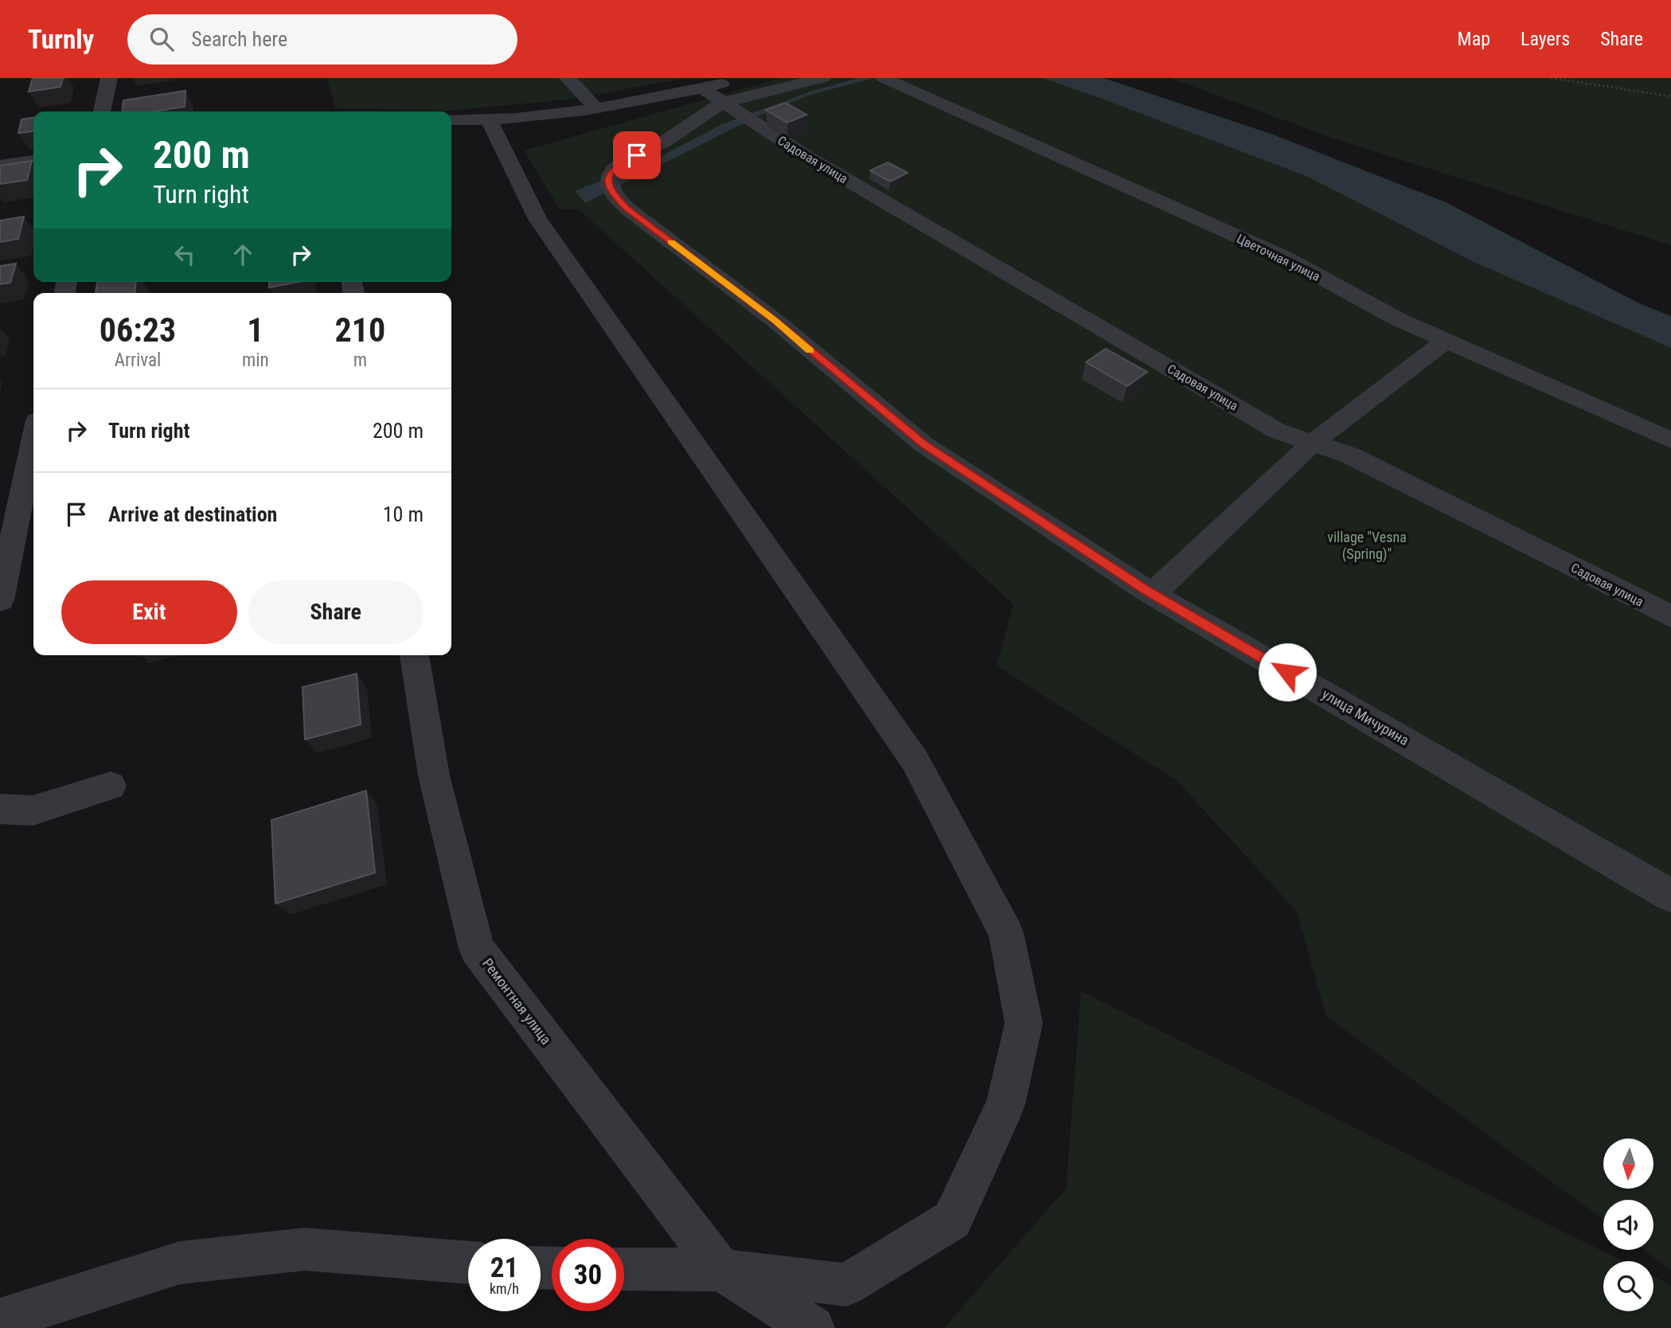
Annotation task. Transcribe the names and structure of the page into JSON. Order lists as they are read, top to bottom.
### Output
{
  "streets": {
    "street": [
      "Садовая улица",
      "Цветочная улица",
      "улица Мичурина",
      "Ремонтная улица"
    ]
  },
  "crossings": [
    ["Садовая улица", "улица Мичурина"]
  ],
  "parks": ["village \"Vesna (Spring)\""],
  "north": "bottom",
  "page": {
    "header": "Turnly",
    "search": "Search here",
    "nav": ["Map", "Layers", "Share"],
    "turn": ["200 m", "Turn right"],
    "eta": [
      "06:23",
      "Arrival",
      "1",
      "min",
      "210",
      "m"
    ],
    "list": [
      {
        "name": "Turn right",
        "value": "200 m"
      },
      {
        "name": "Arrive at destination",
        "value": "10 m"
      }
    ],
    "buttons": ["Exit", "Share"],
    "speed": "21 km/h",
    "limit": "30"
  }
}
